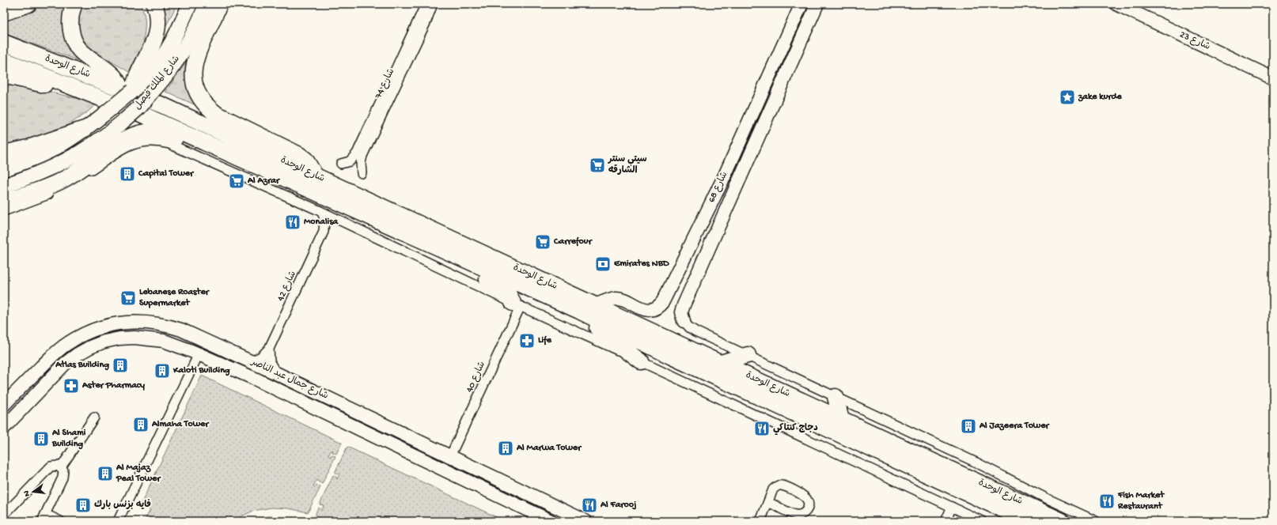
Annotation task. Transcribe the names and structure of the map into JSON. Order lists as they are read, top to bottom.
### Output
{
  "streets": {
    "highway": ["شارع الوحدة"],
    "main road": ["شارع الملك فيصل"],
    "street": [
      "شارع 23",
      "شارع 74",
      "شارع 68",
      "شارع 42",
      "شارع 40",
      "شارع جمال عبد الناصر"
    ]
  },
  "crossings": [
    ["شارع الوحدة", "شارع الملك فيصل"],
    ["شارع الوحدة", "شارع 68"],
    ["شارع 42", "شارع جمال عبد الناصر"],
    ["شارع 40", "شارع جمال عبد الناصر"]
  ],
  "places": {
    "place": ["zake kurde"],
    "supermarket": [
      "سيتي سنتر الشارقه",
      "Al Azrar",
      "Carrefour",
      "Lebanese Roaster Supermarket"
    ],
    "building": [
      "Capital Tower",
      "Atlas Building",
      "Kaloti Building",
      "Almaha Tower",
      "Al Jazeera Tower",
      "Al Shami Building",
      "Al Marwa Tower",
      "Al Majaz Peal Tower",
      "فايه بزنس بارك"
    ],
    "restaurant": [
      "Monalisa",
      "دجاج كنتاكي",
      "Fish Market Restaurant",
      "Al Farooj"
    ],
    "bank": ["Emirates NBD"],
    "pharmacy": ["Life", "Aster Pharmacy"]
  },
  "north": "left"
}
